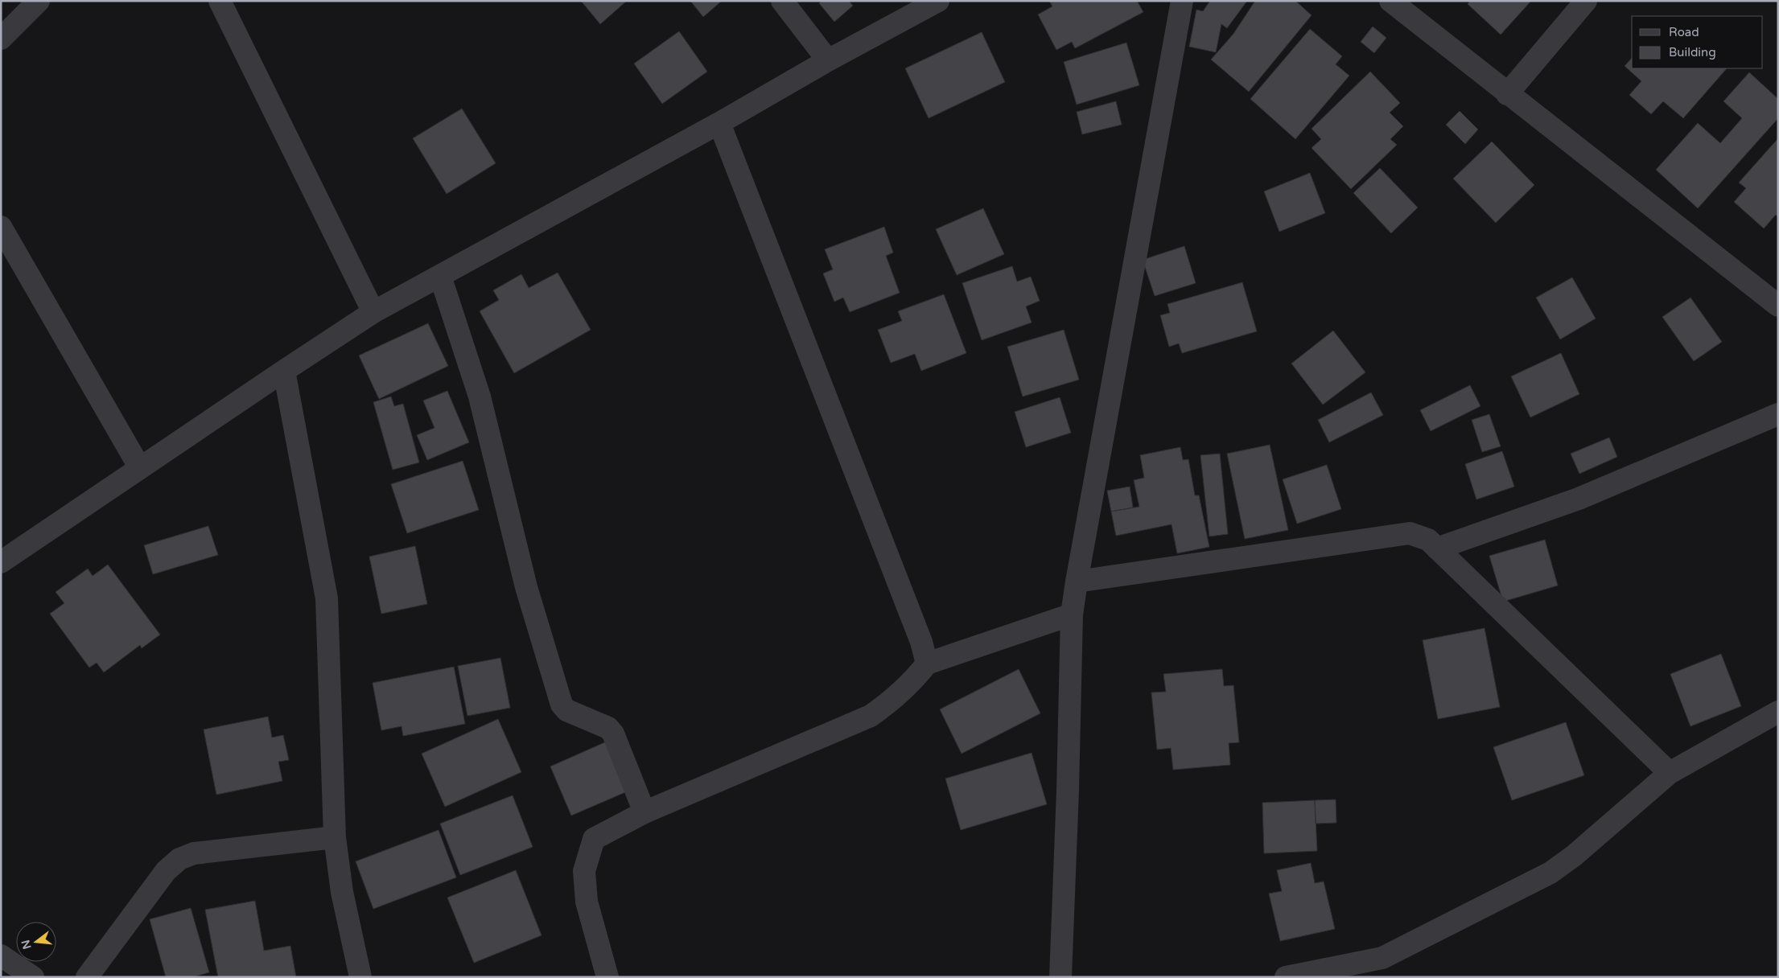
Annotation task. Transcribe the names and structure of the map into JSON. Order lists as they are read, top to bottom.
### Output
{
  "legend": ["Road", "Building"],
  "north": "left"
}
